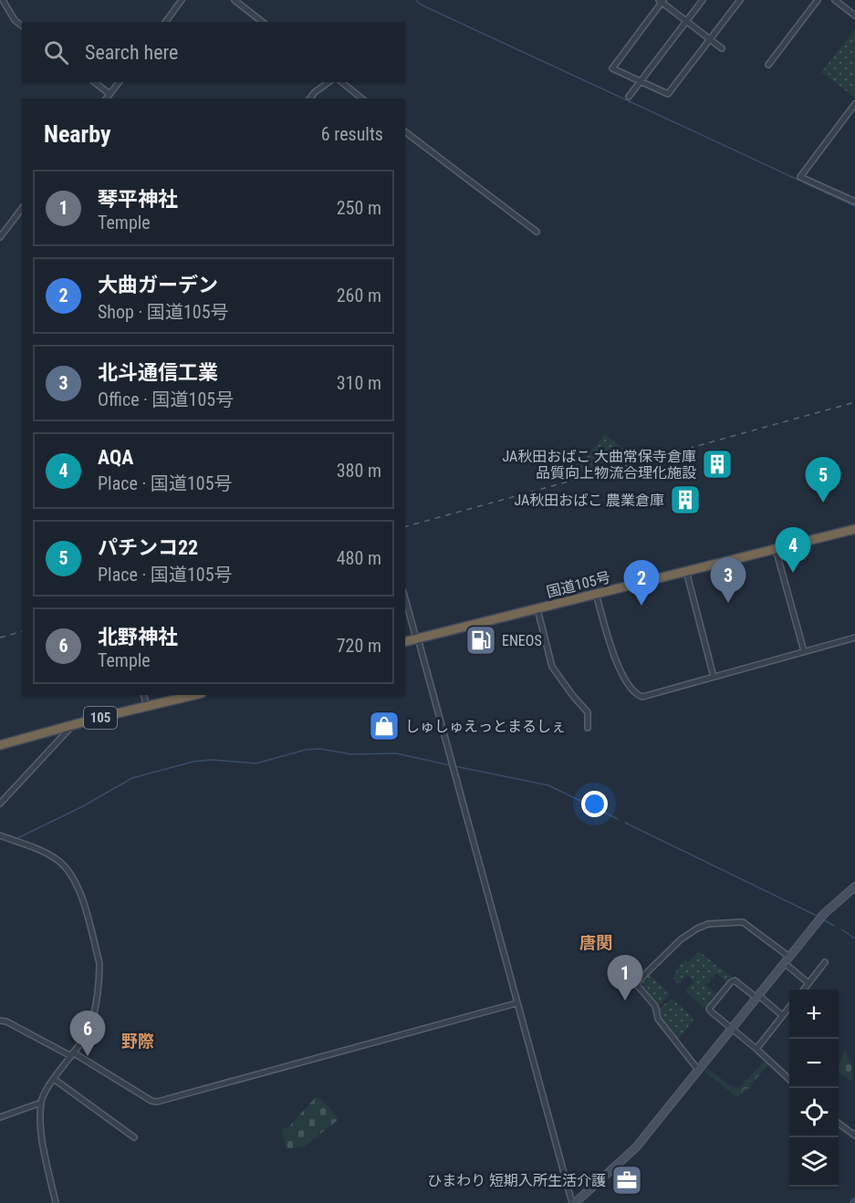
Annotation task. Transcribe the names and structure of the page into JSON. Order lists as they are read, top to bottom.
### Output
{
  "streets": {
    "highway": ["国道105号", "105"]
  },
  "districts": ["唐関", "野際"],
  "places": {
    "building": ["JA秋田おばこ 大曲常保寺倉庫 品質向上物流合理化施設", "JA秋田おばこ 農業倉庫"],
    "fuel station": ["ENEOS"],
    "shop": ["しゅしゅえっとまるしぇ"],
    "office": ["ひまわり 短期入所生活介護"]
  },
  "page": {
    "search": "Search here",
    "heading": ["Nearby", "6 results"],
    "list": [
      {
        "mark": "1",
        "name": "琴平神社",
        "note": "Temple",
        "value": "250 m"
      },
      {
        "mark": "2",
        "name": "大曲ガーデン",
        "note": "Shop · 国道105号",
        "value": "260 m"
      },
      {
        "mark": "3",
        "name": "北斗通信工業",
        "note": "Office · 国道105号",
        "value": "310 m"
      },
      {
        "mark": "4",
        "name": "AQA",
        "note": "Place · 国道105号",
        "value": "380 m"
      },
      {
        "mark": "5",
        "name": "パチンコ22",
        "note": "Place · 国道105号",
        "value": "480 m"
      },
      {
        "mark": "6",
        "name": "北野神社",
        "note": "Temple",
        "value": "720 m"
      }
    ],
    "pins": [
      "5",
      "4",
      "3",
      "2",
      "1",
      "6"
    ],
    "map_buttons": ["+", "−"]
  }
}
